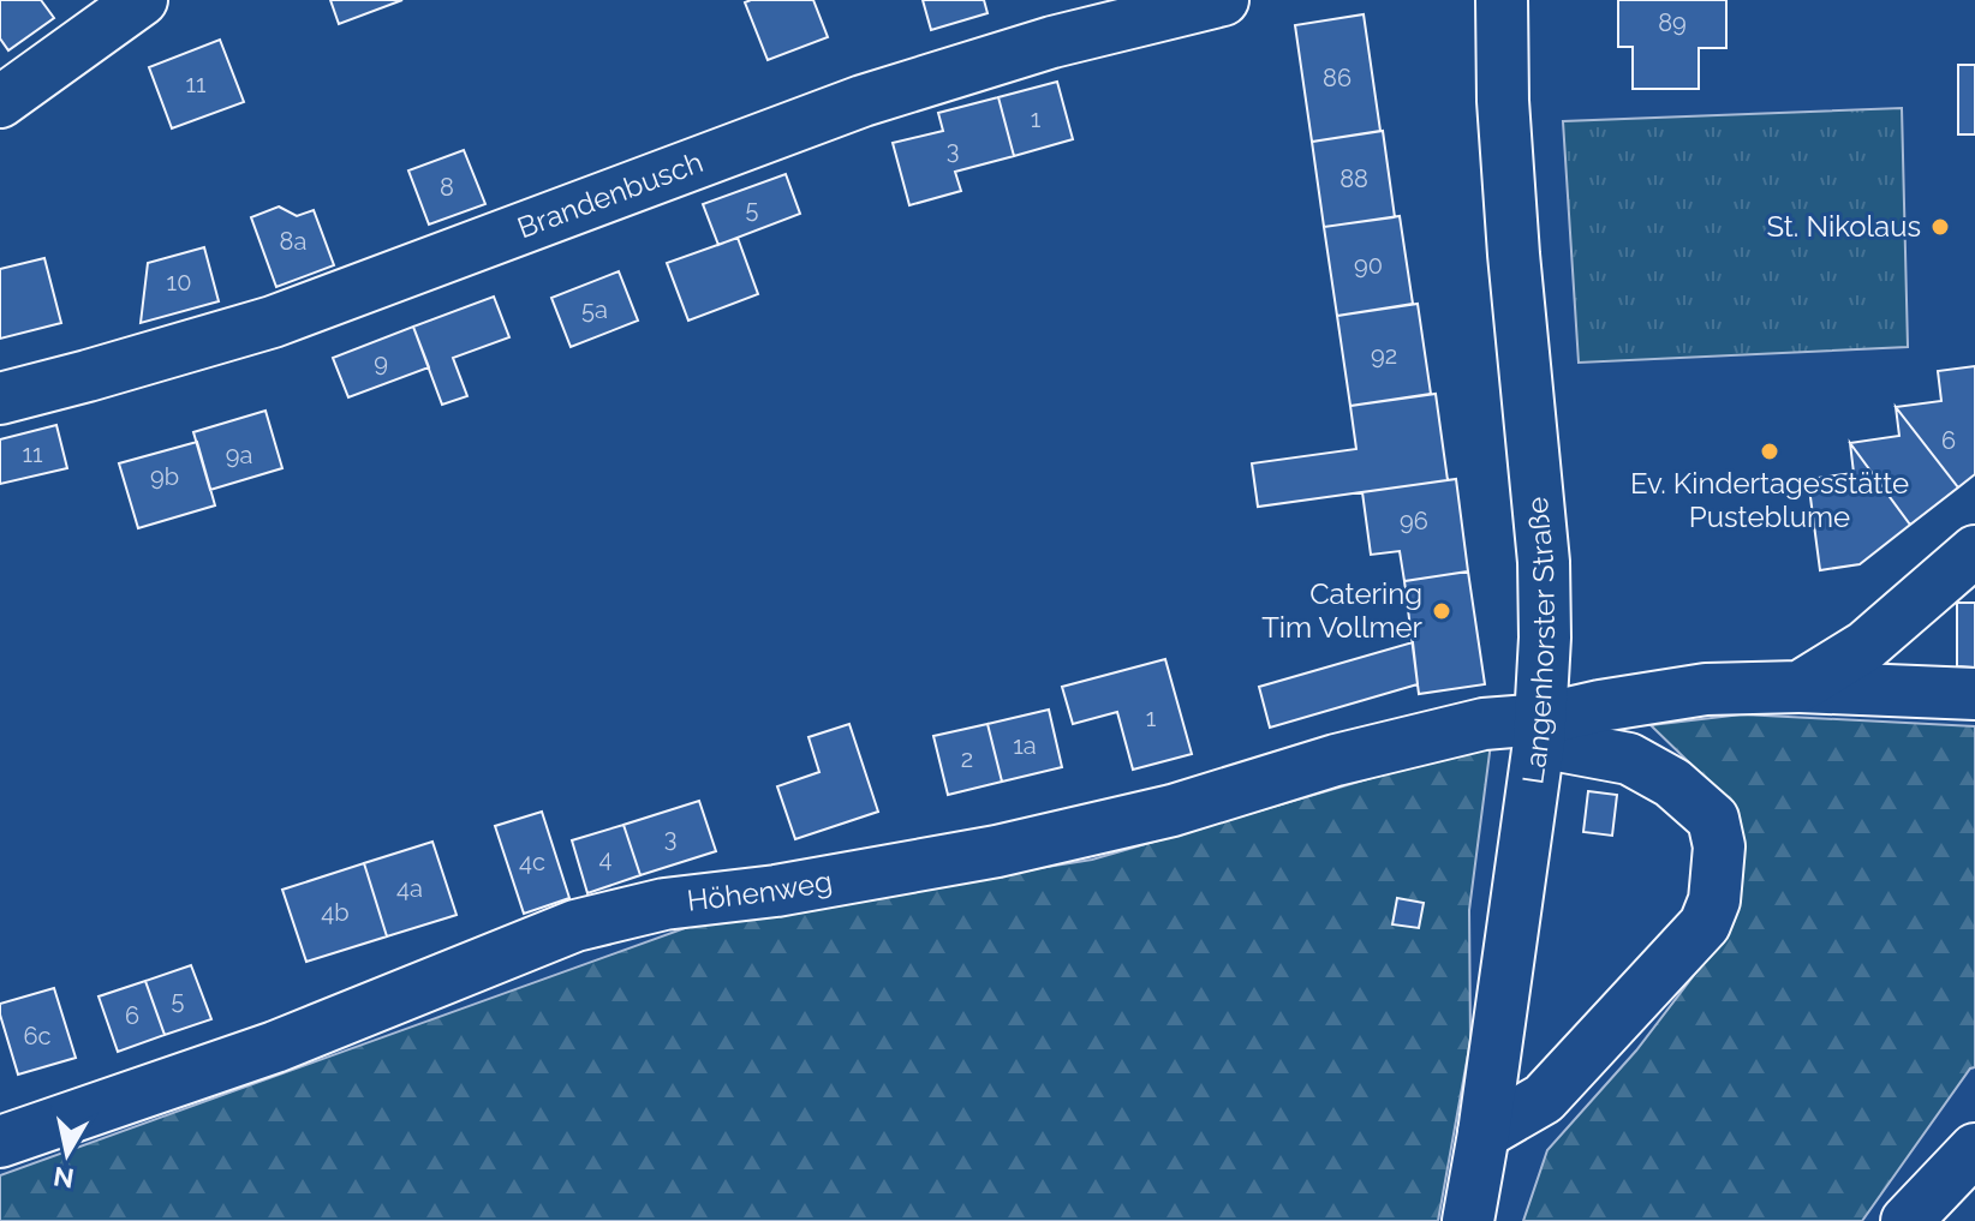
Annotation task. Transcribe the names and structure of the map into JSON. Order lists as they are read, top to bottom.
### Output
{
  "streets": {
    "street": ["Brandenbusch", "Langenhorster Straße", "Höhenweg"]
  },
  "crossings": [
    ["Langenhorster Straße", "Höhenweg"]
  ],
  "places": ["St. Nikolaus", "Ev. Kindertagesstätte Pusteblume", "Catering Tim Vollmer"],
  "house_numbers": [
    "89",
    "86",
    "11",
    "1",
    "3",
    "88",
    "8",
    "5",
    "8a",
    "90",
    "10",
    "5a",
    "92",
    "9",
    "6",
    "11",
    "9a",
    "9b",
    "96",
    "1",
    "1a",
    "2",
    "3",
    "4",
    "4c",
    "4a",
    "4b",
    "5",
    "6",
    "6c"
  ],
  "north": "bottom"
}
